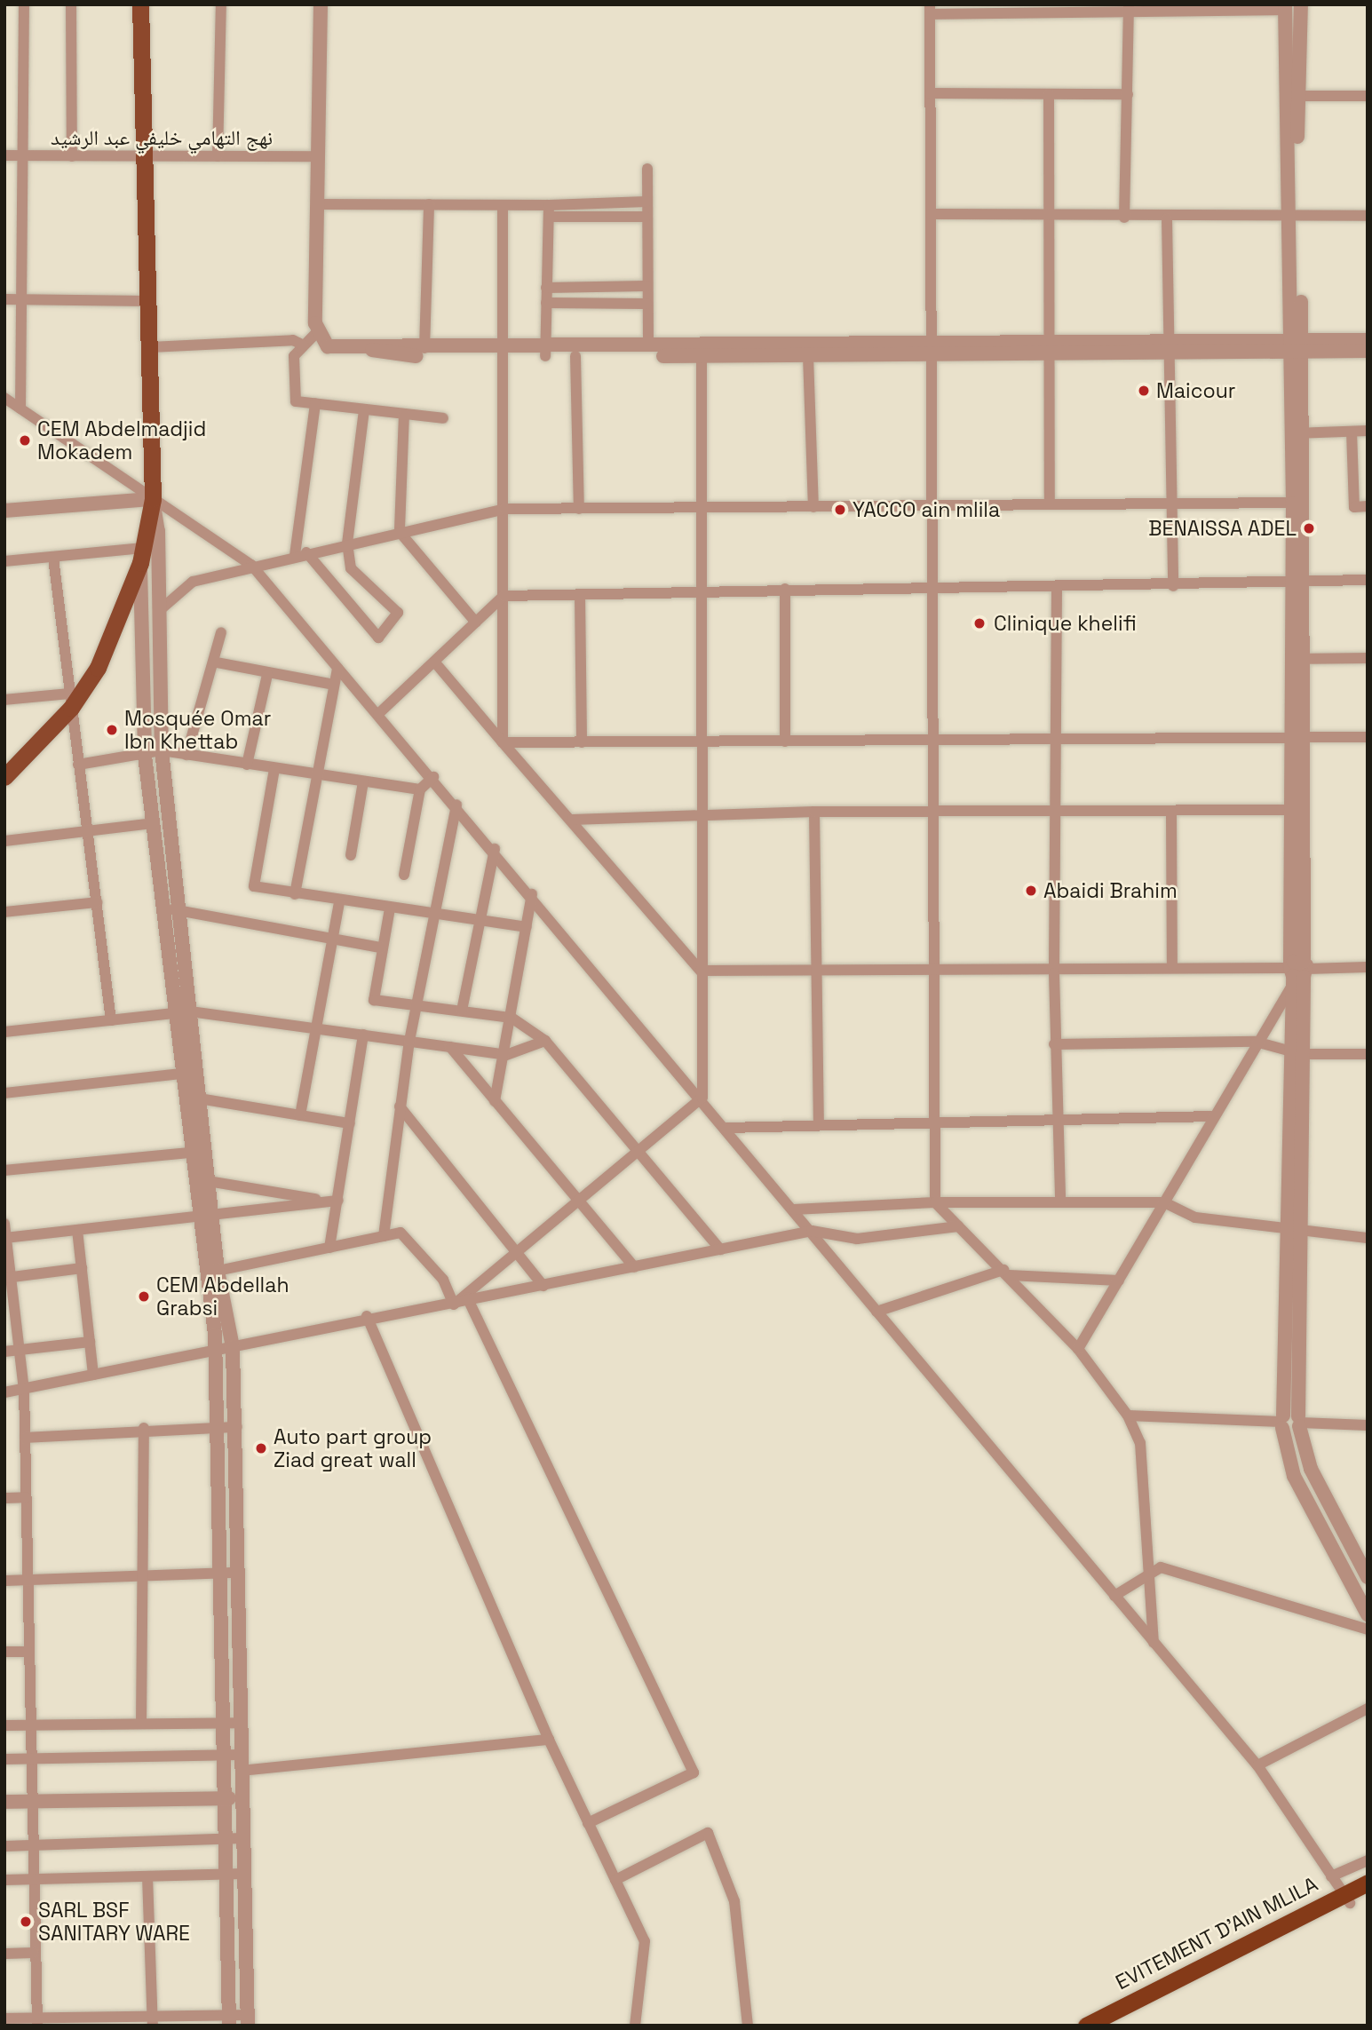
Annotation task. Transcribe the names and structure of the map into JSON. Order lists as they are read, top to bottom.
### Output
{
  "streets": {
    "highway": ["EVITEMENT D'AIN MLILA"],
    "street": ["نهج التهامي خليفي عبد الرشيد"]
  },
  "places": [
    "Maicour",
    "CEM Abdelmadjid Mokadem",
    "YACCO ain mlila",
    "BENAISSA ADEL",
    "Clinique khelifi",
    "Mosquée Omar Ibn Khettab",
    "Abaidi Brahim",
    "CEM Abdellah Grabsi",
    "Auto part group Ziad great wall",
    "SARL BSF SANITARY WARE"
  ]
}
